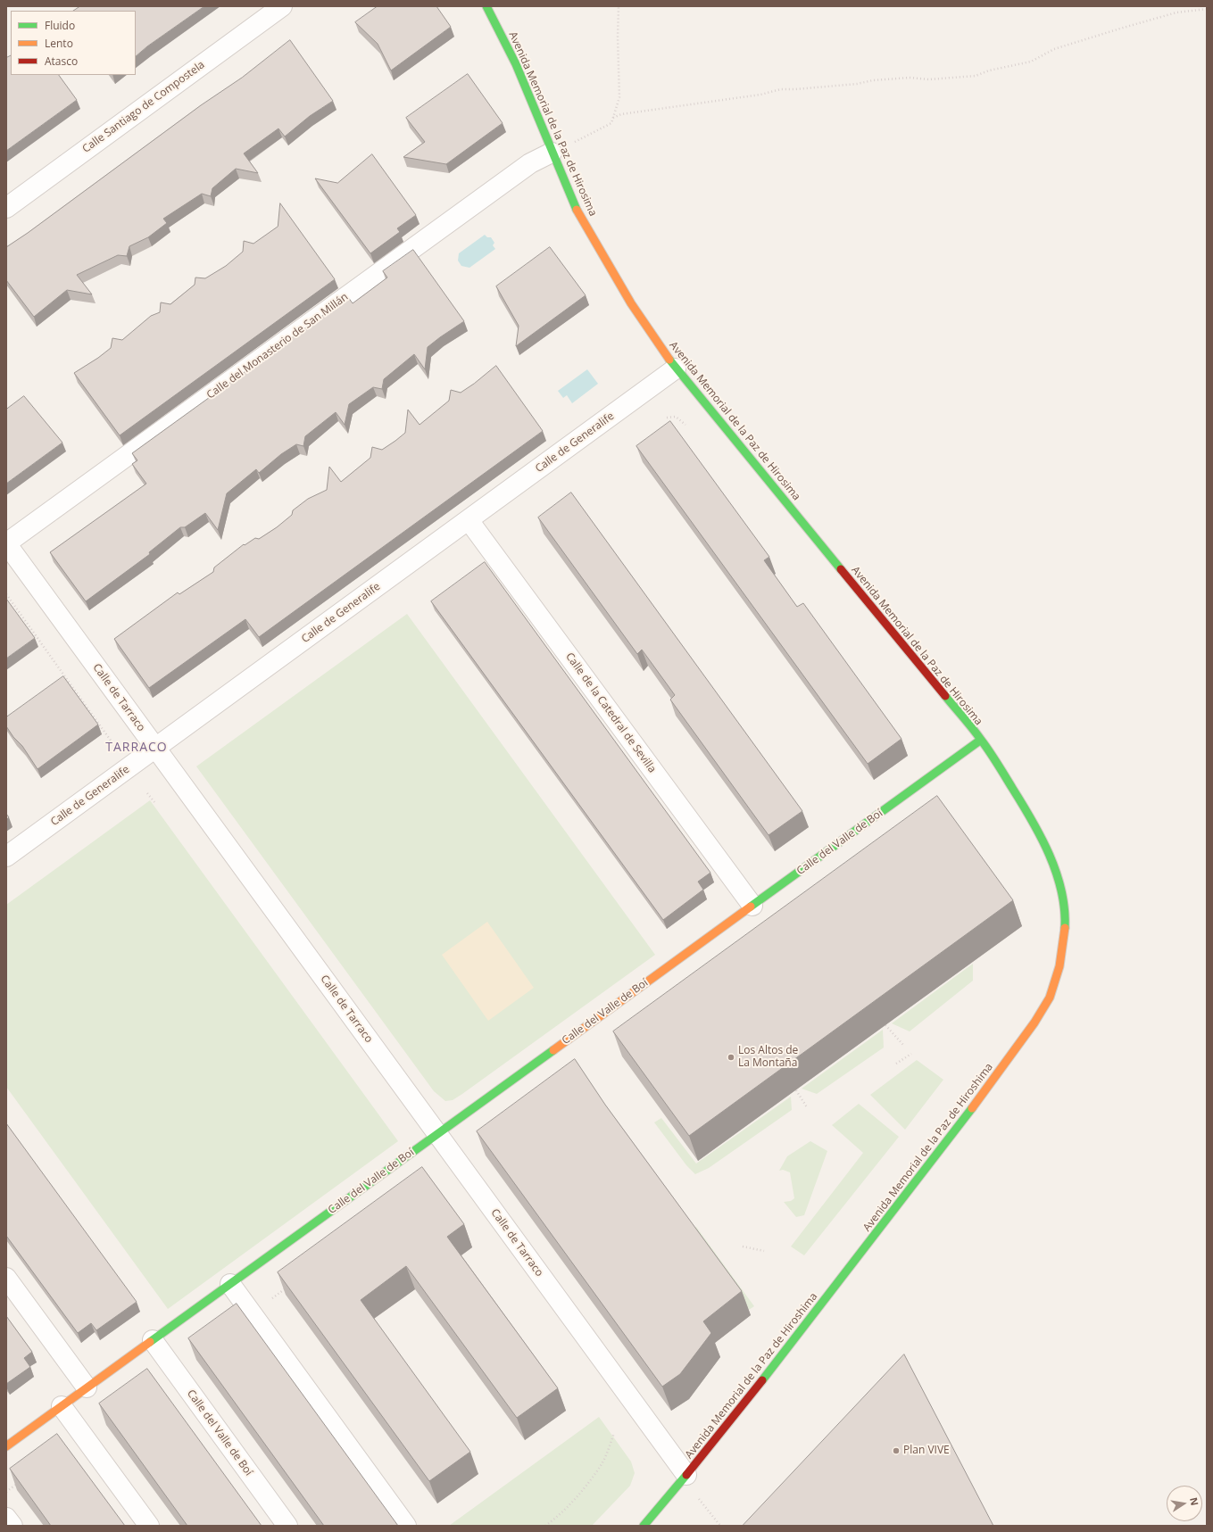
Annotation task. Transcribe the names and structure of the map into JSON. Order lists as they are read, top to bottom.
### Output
{
  "streets": {
    "street": [
      "Calle Santiago de Compostela",
      "Avenida Memorial de la Paz de Hirosima",
      "Calle del Monasterio de San Millán",
      "Calle de Generalife",
      "Calle de Tarraco",
      "Calle de la Catedral de Sevilla",
      "Calle del Valle de Boí",
      "Avenida Memorial de la Paz de Hiroshima"
    ]
  },
  "crossings": [
    ["Avenida Memorial de la Paz de Hirosima", "Calle del Monasterio de San Millán"],
    ["Avenida Memorial de la Paz de Hirosima", "Calle de Generalife"],
    ["Avenida Memorial de la Paz de Hirosima", "Calle del Valle de Boí"],
    ["Avenida Memorial de la Paz de Hirosima", "Avenida Memorial de la Paz de Hiroshima"],
    ["Calle del Monasterio de San Millán", "Calle de Tarraco"],
    ["Calle de Generalife", "Calle de Tarraco"],
    ["Calle de Generalife", "Calle de la Catedral de Sevilla"],
    ["Calle de Tarraco", "Calle del Valle de Boí"],
    ["Calle de Tarraco", "Avenida Memorial de la Paz de Hiroshima"],
    ["Calle de la Catedral de Sevilla", "Calle del Valle de Boí"],
    ["Calle del Valle de Boí", "Avenida Memorial de la Paz de Hiroshima"]
  ],
  "districts": ["TARRACO"],
  "places": ["Los Altos de La Montaña", "Plan VIVE"],
  "legend": ["Fluido", "Lento", "Atasco"],
  "north": "right"
}
